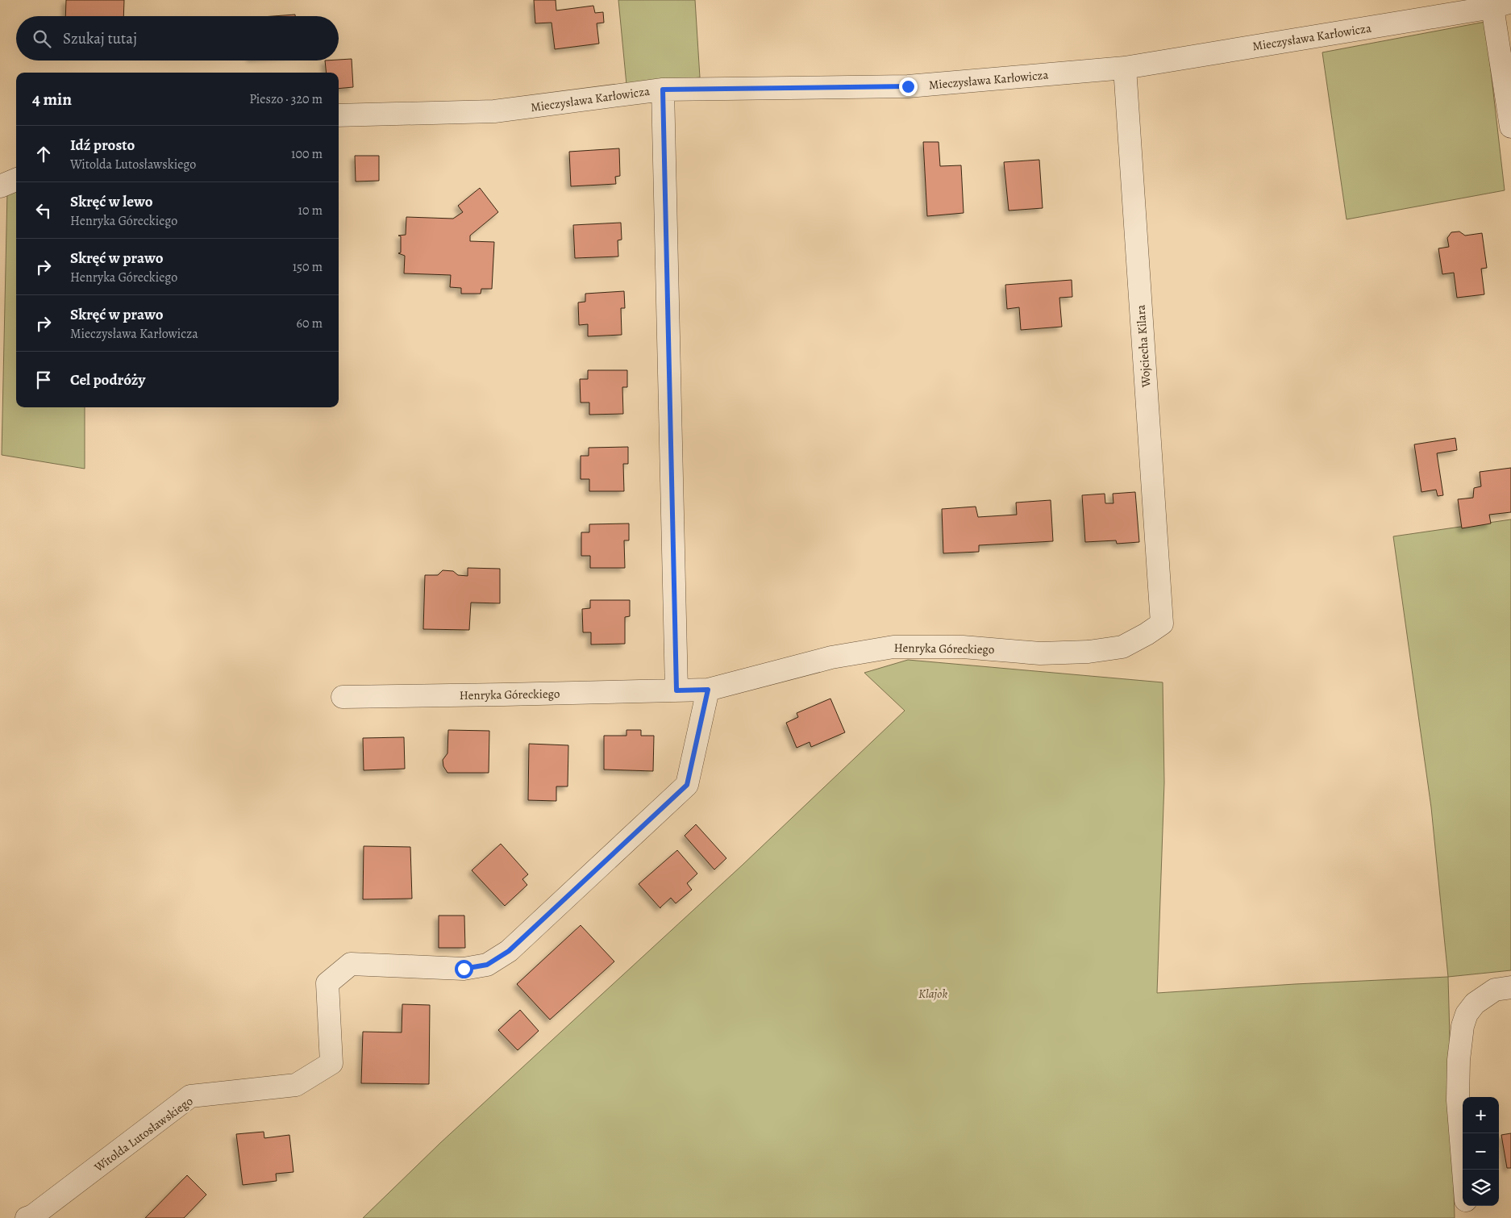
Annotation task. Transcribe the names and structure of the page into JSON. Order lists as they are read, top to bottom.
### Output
{
  "streets": {
    "street": [
      "Mieczysława Karłowicza",
      "Wojciecha Kilara",
      "Henryka Góreckiego",
      "Witolda Lutosławskiego"
    ]
  },
  "crossings": [
    ["Mieczysława Karłowicza", "Wojciecha Kilara"],
    ["Wojciecha Kilara", "Henryka Góreckiego"],
    ["Henryka Góreckiego", "Witolda Lutosławskiego"]
  ],
  "parks": ["Klajok"],
  "page": {
    "search": "Szukaj tutaj",
    "heading": ["4 min", "Pieszo · 320 m"],
    "list": [
      ["Idź prosto", "Witolda Lutosławskiego", "100 m"],
      ["Skręć w lewo", "Henryka Góreckiego", "10 m"],
      ["Skręć w prawo", "Henryka Góreckiego", "150 m"],
      ["Skręć w prawo", "Mieczysława Karłowicza", "60 m"],
      "Cel podróży"
    ],
    "map_buttons": ["+", "−"]
  }
}
